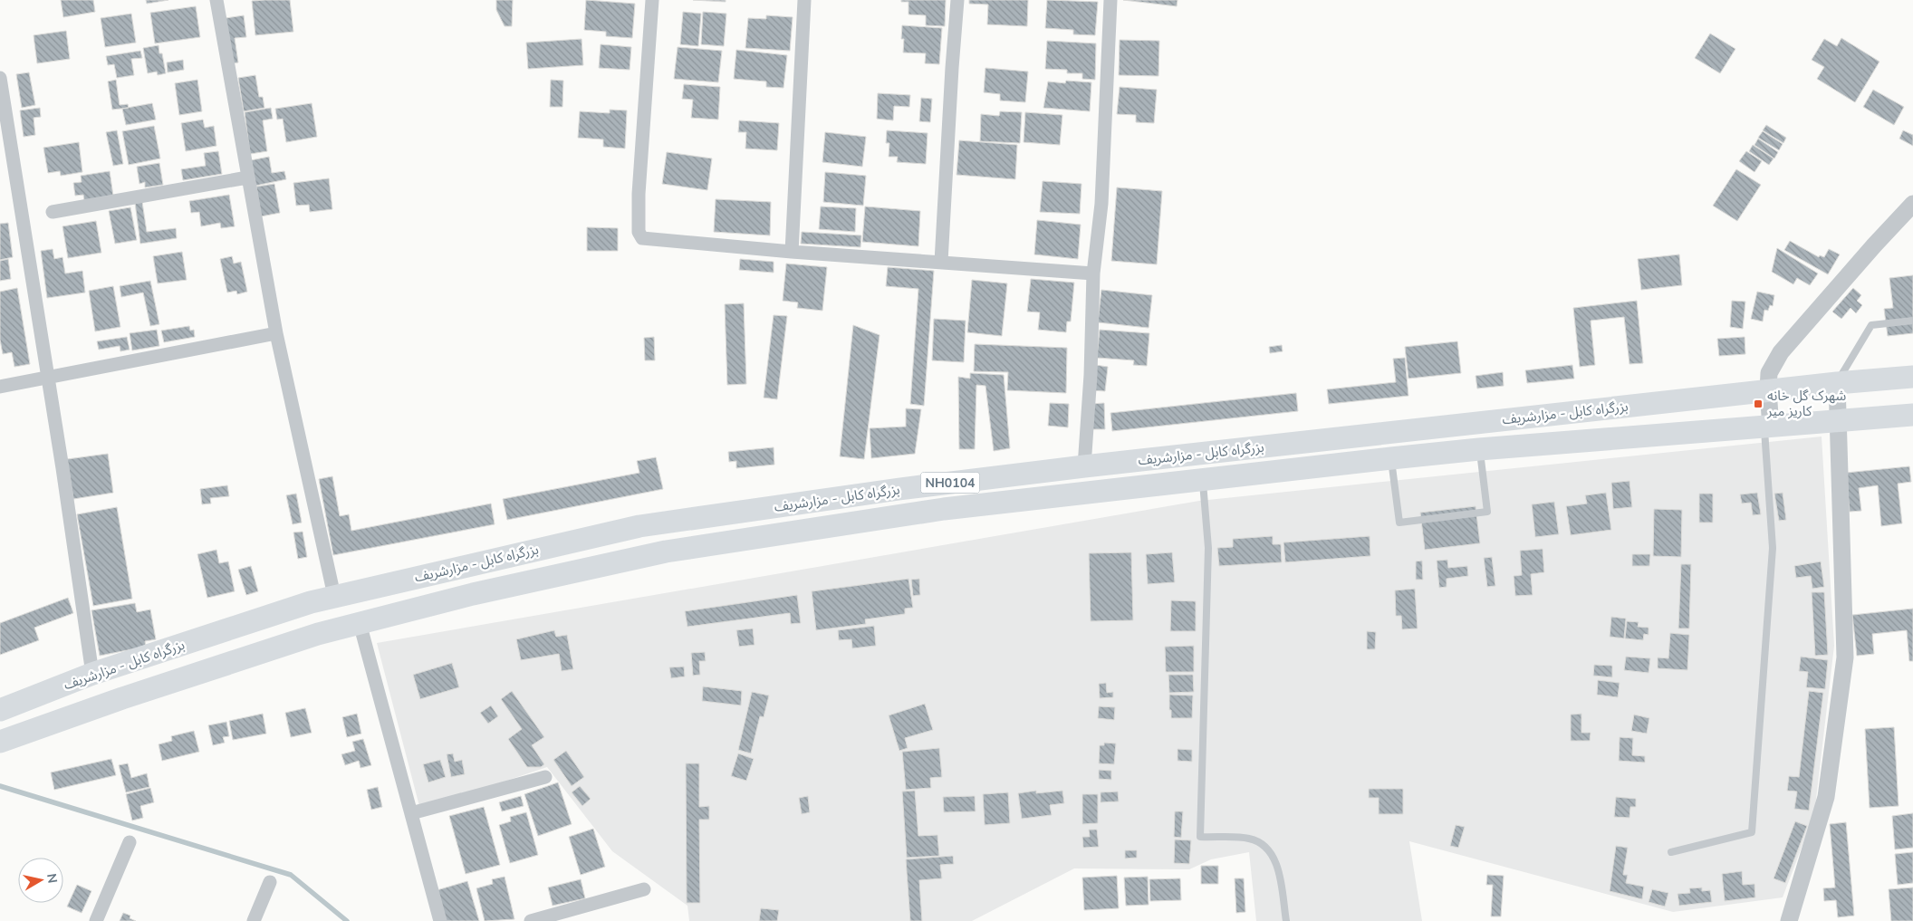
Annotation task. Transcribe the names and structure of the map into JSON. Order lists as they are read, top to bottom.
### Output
{
  "streets": {
    "highway": ["بزرگراه کابل - مزارشریف", "NH0104"]
  },
  "places": {
    "transit": ["شهرک گل خانه کاریز میر"]
  },
  "north": "right"
}
